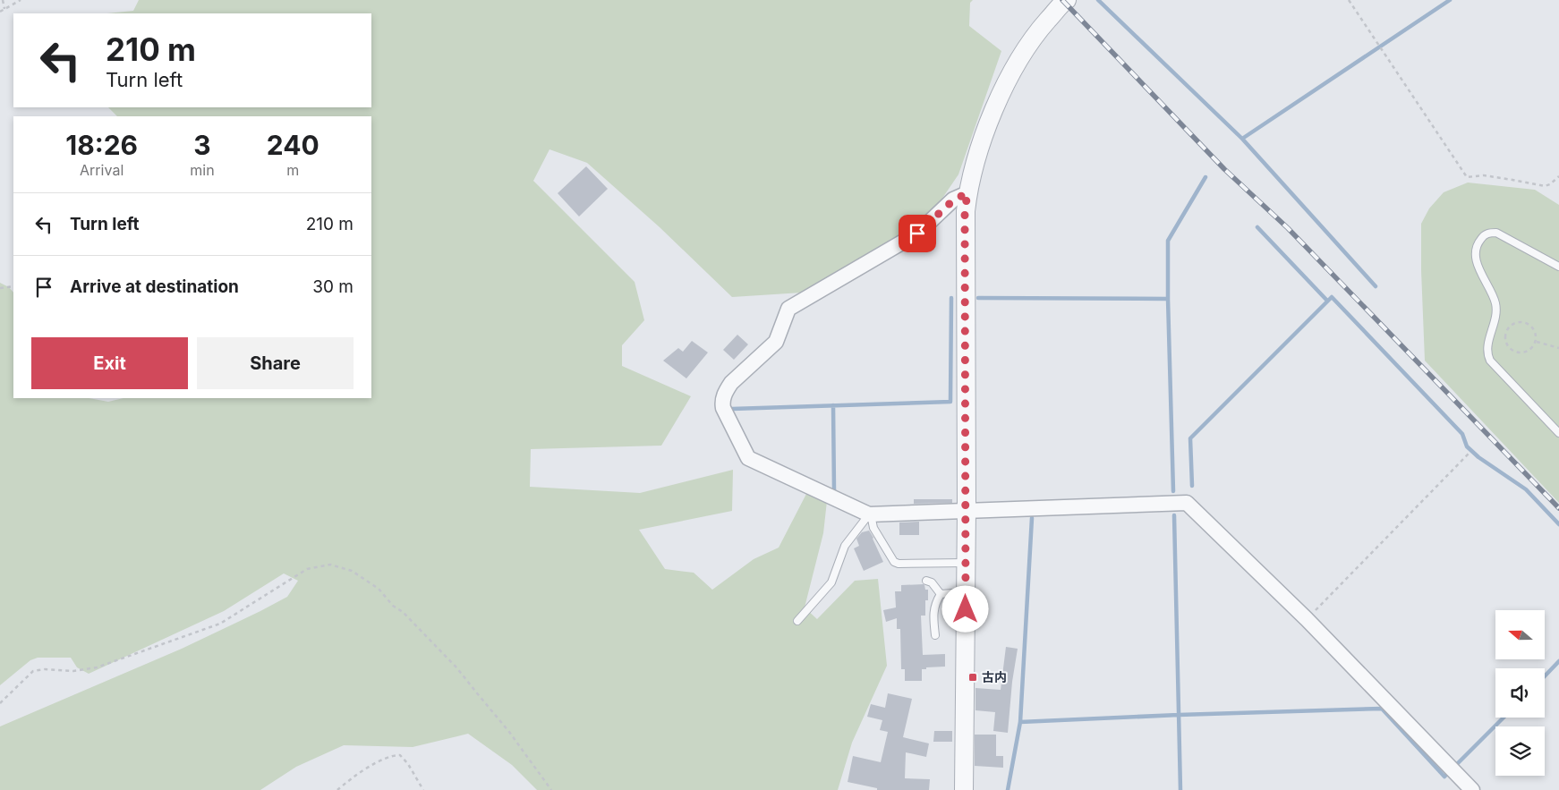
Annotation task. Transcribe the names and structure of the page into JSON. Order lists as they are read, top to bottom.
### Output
{
  "places": {
    "transit": ["古内"]
  },
  "north": "left",
  "page": {
    "turn": ["210 m", "Turn left"],
    "eta": [
      "18:26",
      "Arrival",
      "3",
      "min",
      "240",
      "m"
    ],
    "list": [
      {
        "name": "Turn left",
        "value": "210 m"
      },
      {
        "name": "Arrive at destination",
        "value": "30 m"
      }
    ],
    "buttons": ["Exit", "Share"]
  }
}
